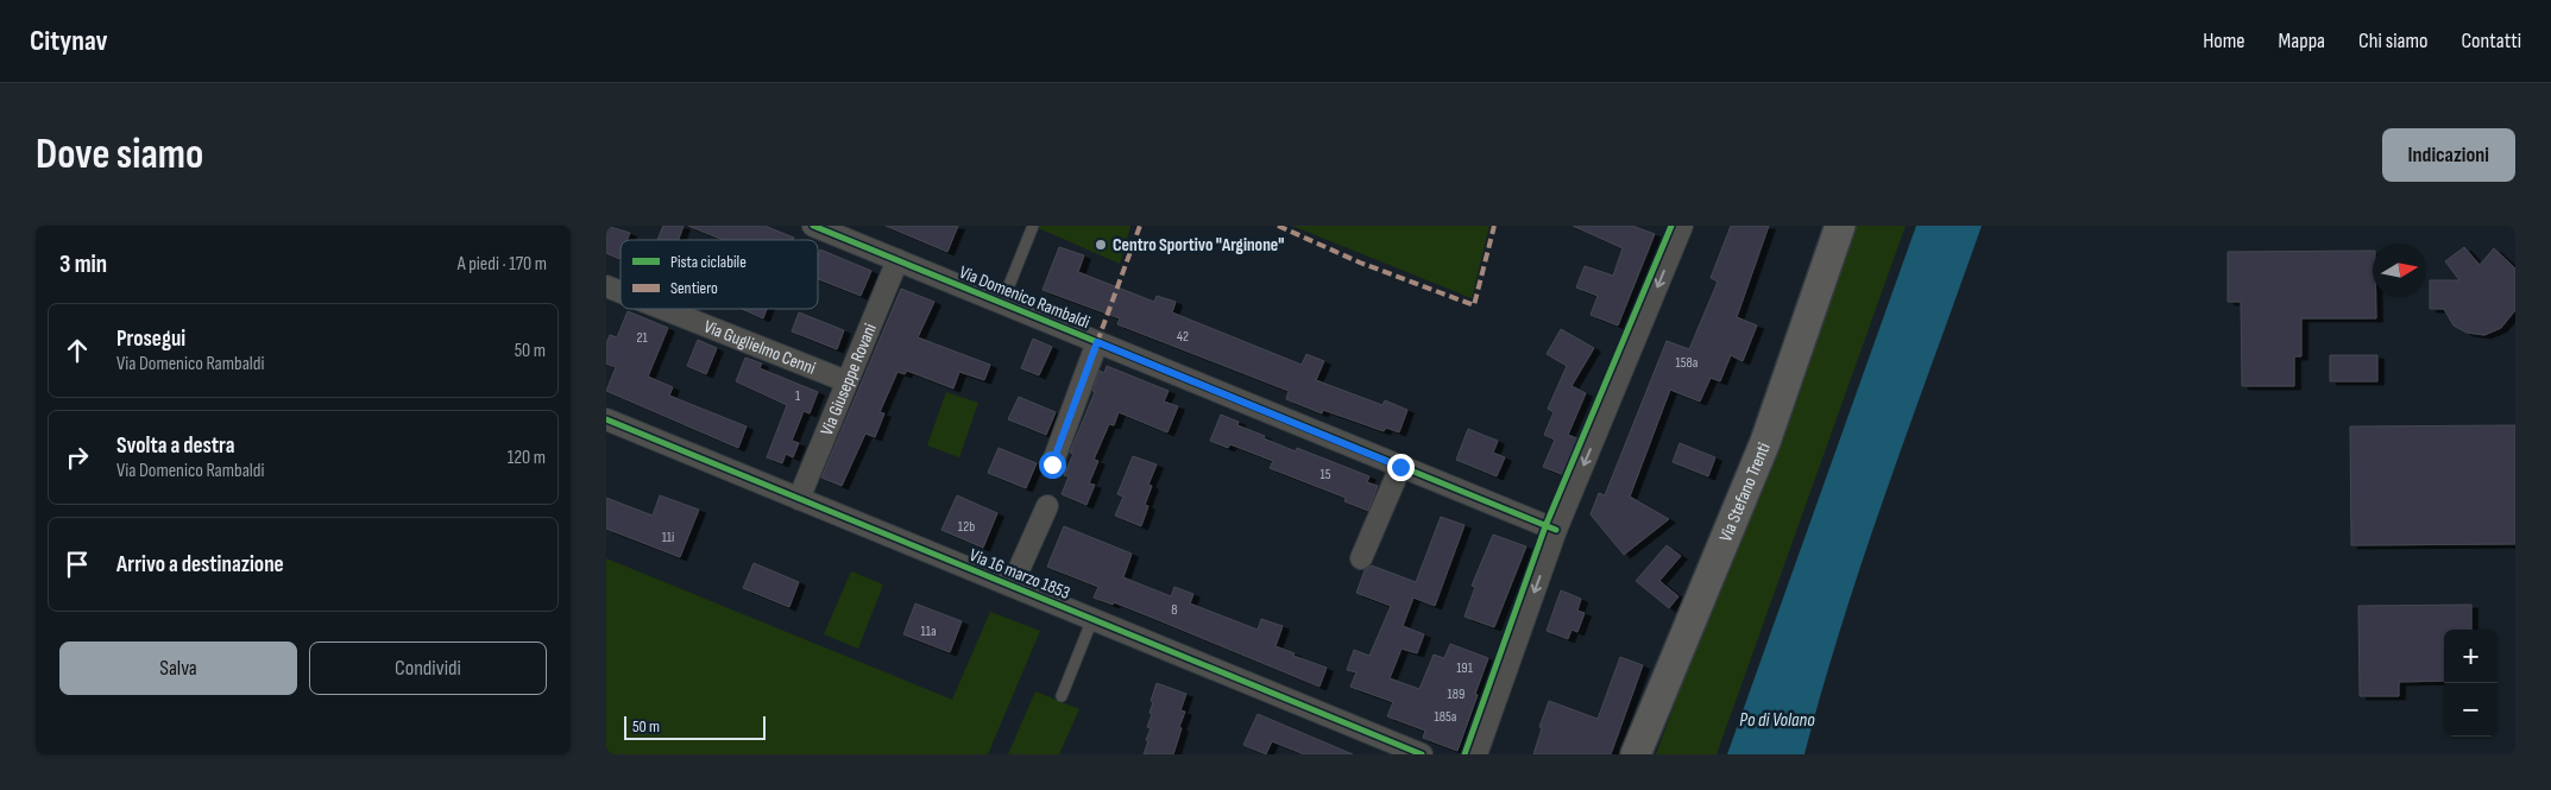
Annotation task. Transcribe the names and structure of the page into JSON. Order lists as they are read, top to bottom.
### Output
{
  "streets": {
    "main road": ["Via Stefano Trenti"],
    "street": [
      "Via Domenico Rambaldi",
      "Via Guglielmo Cenni",
      "Via Giuseppe Rovani",
      "Via 16 marzo 1853"
    ]
  },
  "crossings": [
    ["Via Domenico Rambaldi", "Via Giuseppe Rovani"],
    ["Via Guglielmo Cenni", "Via Giuseppe Rovani"],
    ["Via Giuseppe Rovani", "Via 16 marzo 1853"]
  ],
  "water": ["Po di Volano"],
  "places": ["Centro Sportivo \"Arginone\""],
  "house_numbers": [
    "42",
    "21",
    "158a",
    "1",
    "15",
    "12b",
    "11i",
    "8",
    "11a",
    "191",
    "189",
    "185a"
  ],
  "legend": ["Pista ciclabile", "Sentiero"],
  "scale_bar": "50 m",
  "north": "right",
  "page": {
    "header": "Citynav",
    "nav": [
      "Home",
      "Mappa",
      "Chi siamo",
      "Contatti"
    ],
    "buttons": [
      "Indicazioni",
      ["Salva", "Condividi"]
    ],
    "title": "Dove siamo",
    "heading": ["3 min", "A piedi · 170 m"],
    "list": [
      ["Prosegui", "Via Domenico Rambaldi", "50 m"],
      ["Svolta a destra", "Via Domenico Rambaldi", "120 m"],
      "Arrivo a destinazione"
    ],
    "map_buttons": ["+", "−"],
    "scale": "50 m"
  }
}
